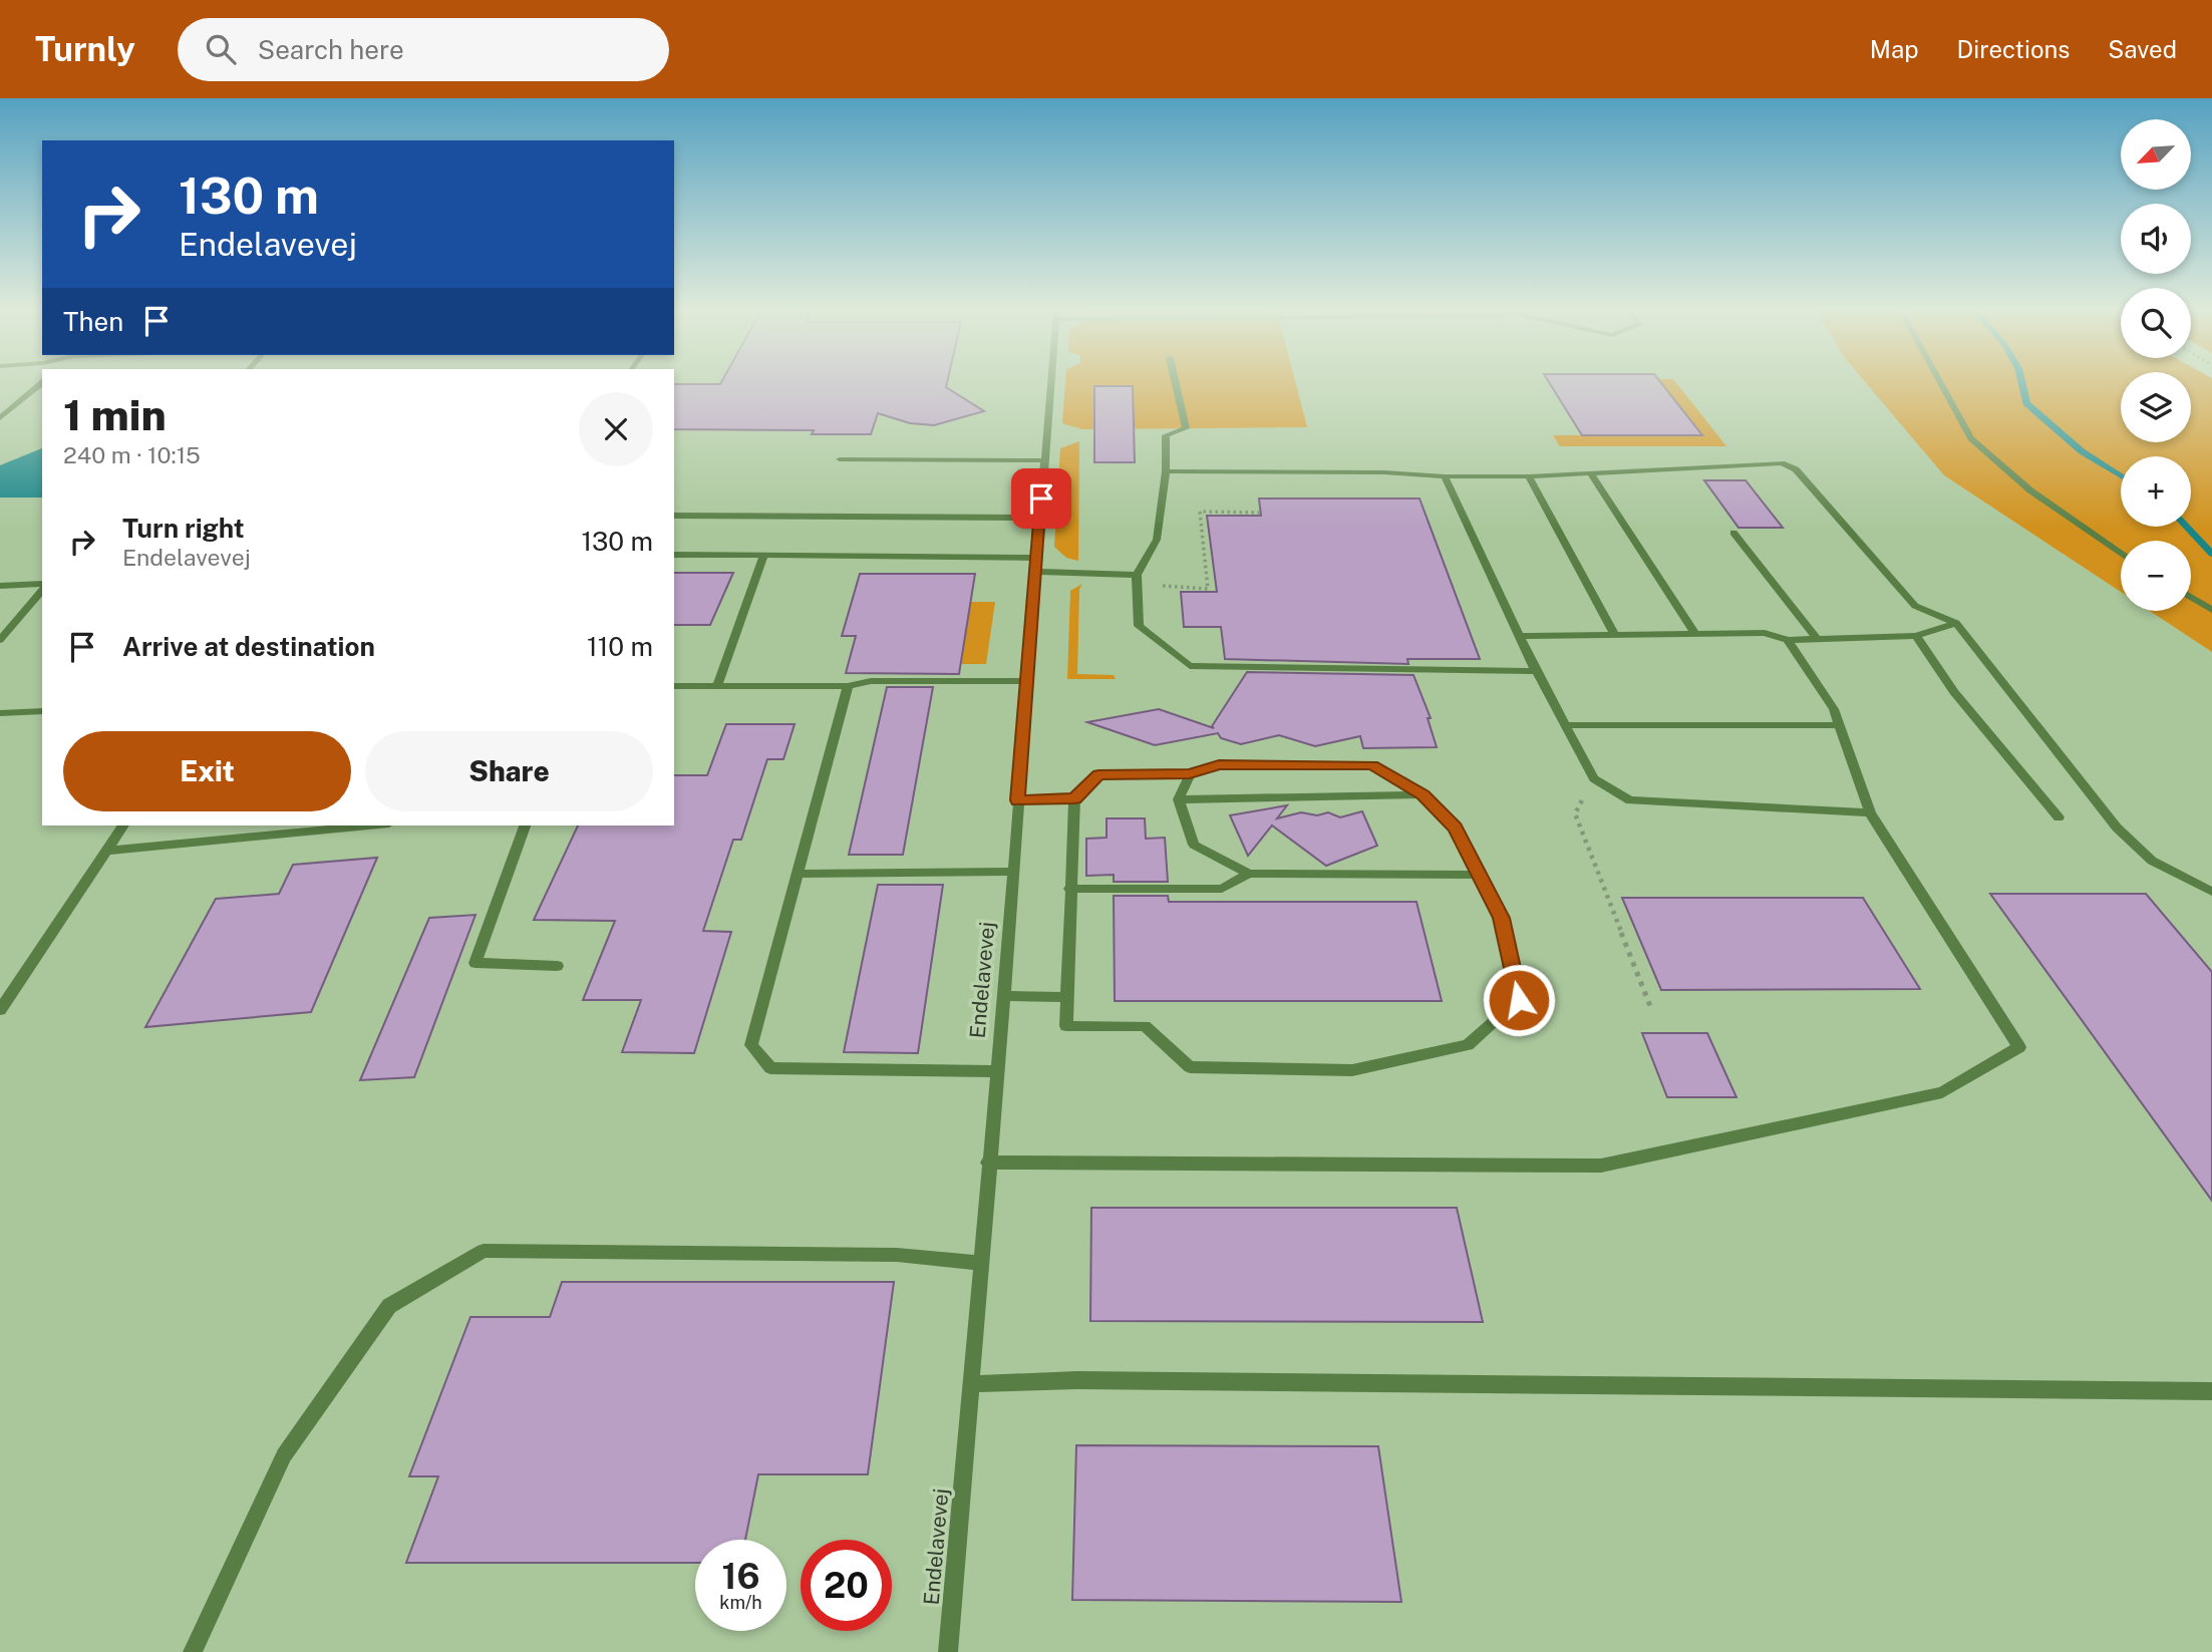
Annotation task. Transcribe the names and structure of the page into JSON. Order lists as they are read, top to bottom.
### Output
{
  "streets": {
    "street": ["Endelavevej"]
  },
  "north": "bottom left",
  "page": {
    "header": "Turnly",
    "search": "Search here",
    "nav": ["Map", "Directions", "Saved"],
    "map_buttons": ["+", "−"],
    "turn": ["130 m", "Endelavevej"],
    "then": "Then",
    "heading": ["1 min", "240 m · 10:15"],
    "list": [
      {
        "name": "Turn right",
        "note": "Endelavevej",
        "value": "130 m"
      },
      {
        "name": "Arrive at destination",
        "value": "110 m"
      }
    ],
    "buttons": ["Exit", "Share"],
    "speed": "16 km/h",
    "limit": "20"
  }
}
